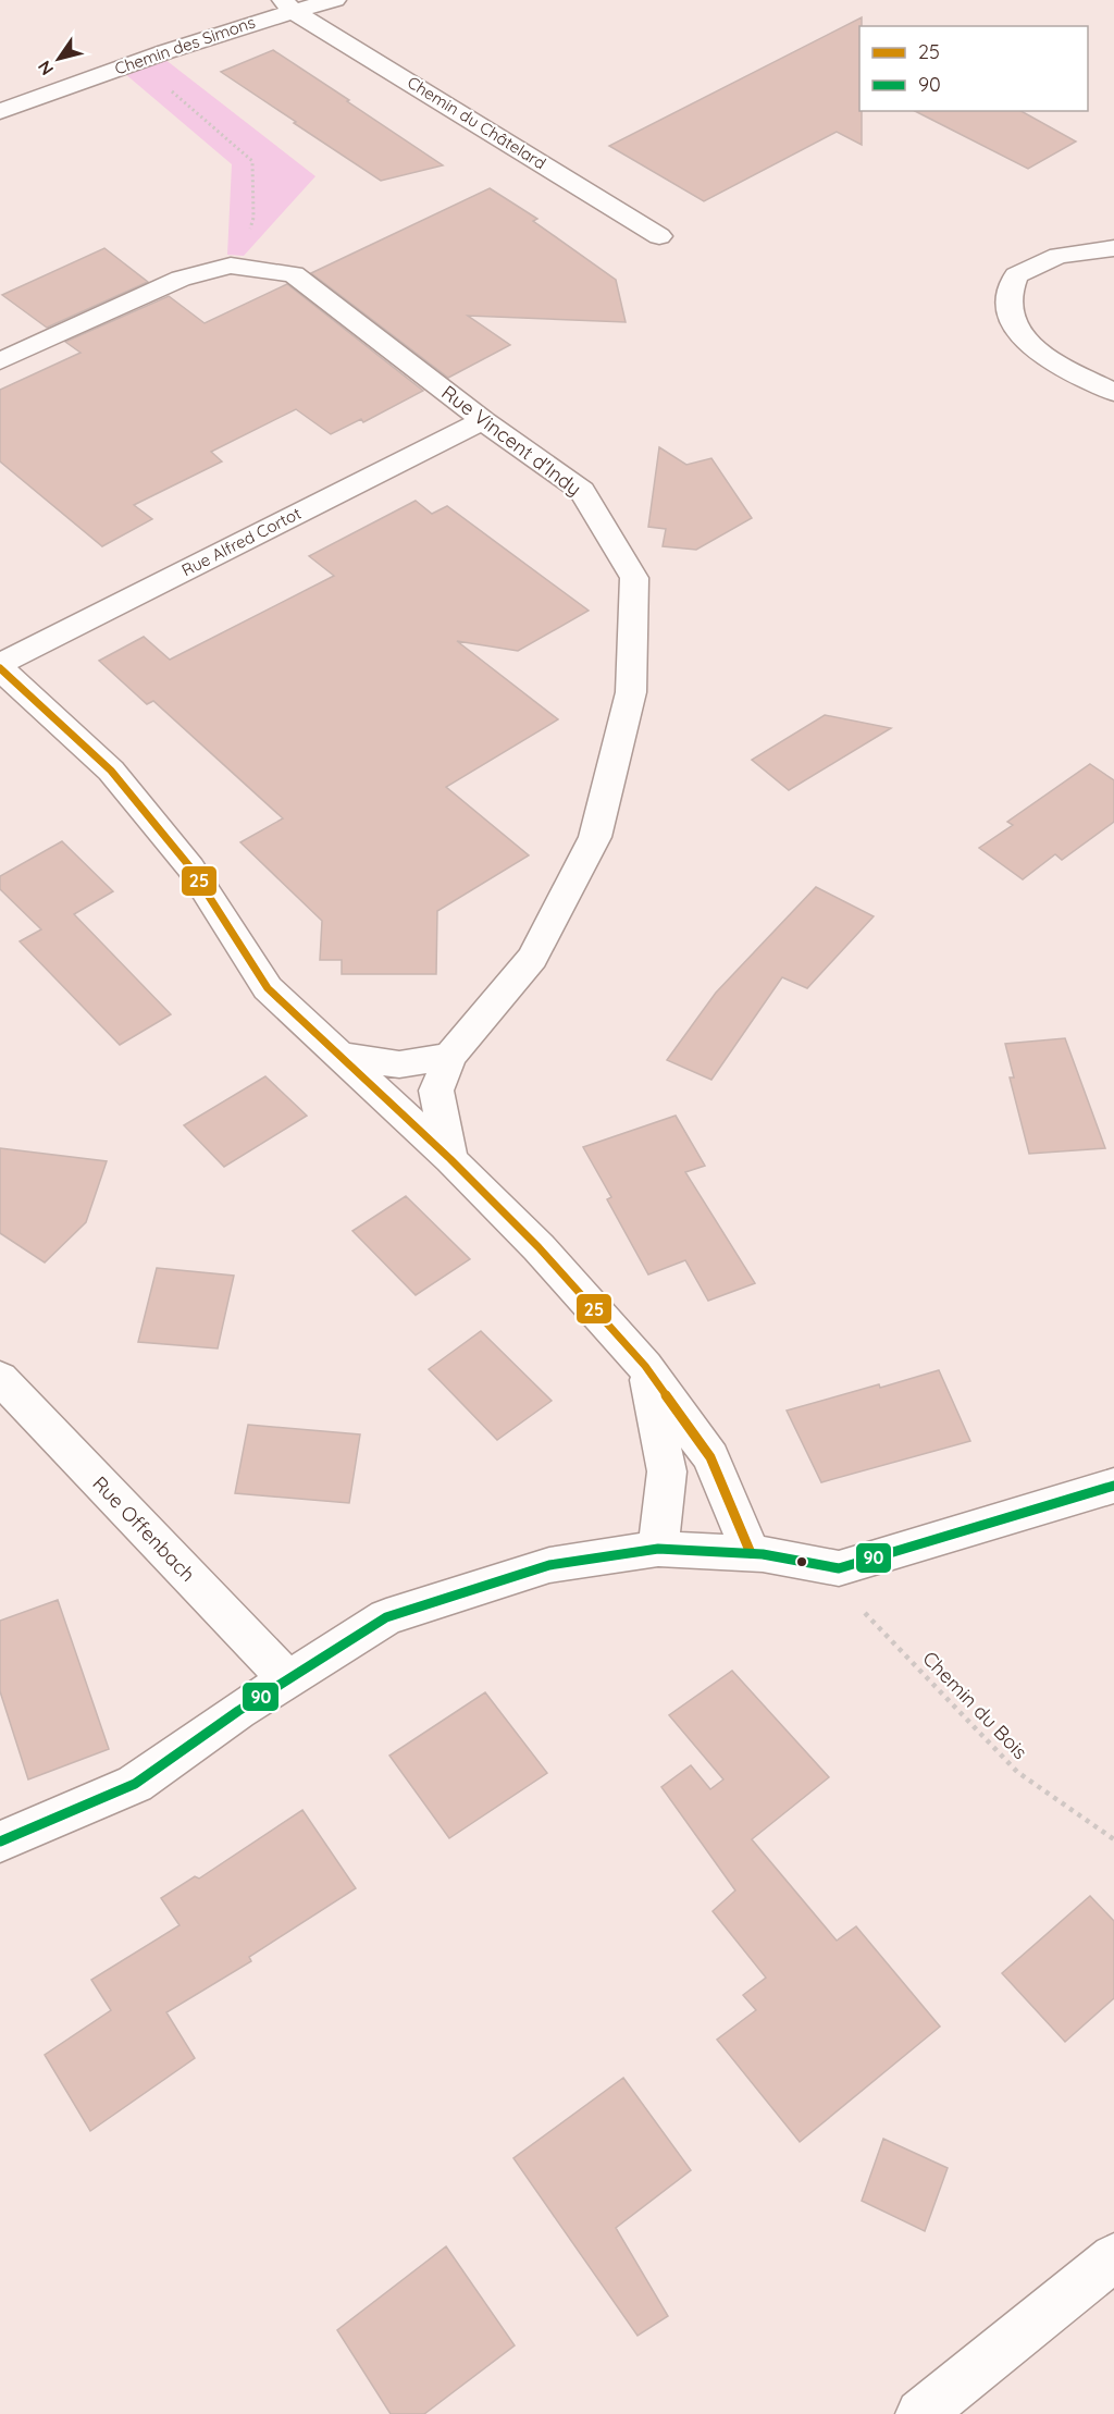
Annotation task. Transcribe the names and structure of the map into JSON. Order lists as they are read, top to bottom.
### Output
{
  "streets": {
    "street": [
      "Chemin des Simons",
      "Chemin du Châtelard",
      "Rue Vincent d'Indy",
      "Rue Alfred Cortot",
      "Rue Offenbach"
    ],
    "path": ["Chemin du Bois"]
  },
  "crossings": [
    ["Chemin des Simons", "Chemin du Châtelard"],
    ["Rue Vincent d'Indy", "Rue Alfred Cortot"]
  ],
  "lines": ["transit line 25", "transit line 90"],
  "legend": ["25", "90"],
  "north": "bottom left"
}
